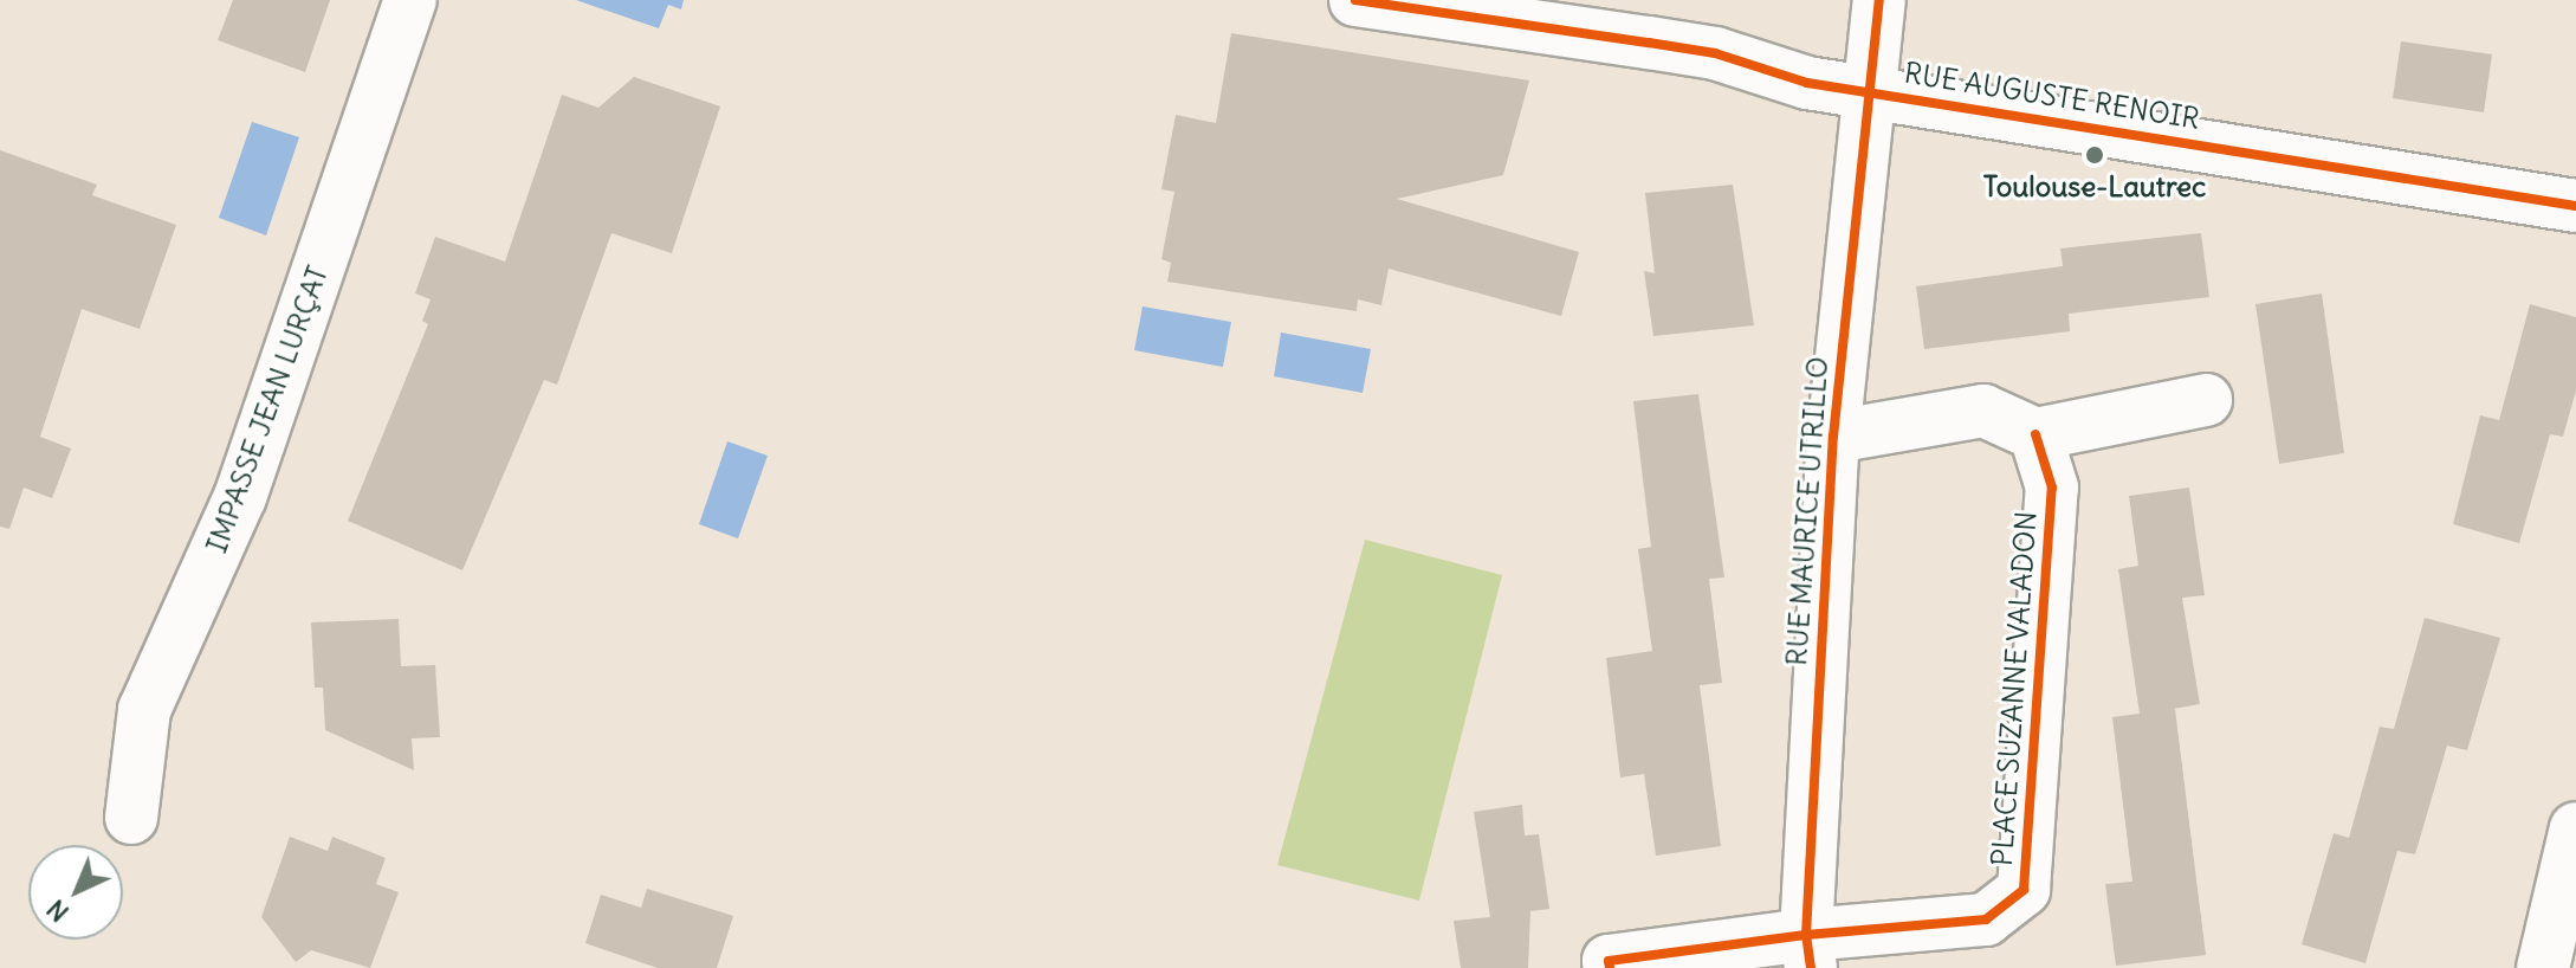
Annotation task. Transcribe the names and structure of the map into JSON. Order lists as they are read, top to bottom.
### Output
{
  "streets": {
    "street": [
      "RUE AUGUSTE RENOIR",
      "IMPASSE JEAN LURÇAT",
      "RUE MAURICE UTRILLO",
      "PLACE SUZANNE VALADON"
    ]
  },
  "crossings": [
    ["RUE AUGUSTE RENOIR", "RUE MAURICE UTRILLO"],
    ["RUE MAURICE UTRILLO", "PLACE SUZANNE VALADON"]
  ],
  "places": ["Toulouse-Lautrec"],
  "north": "bottom left"
}
